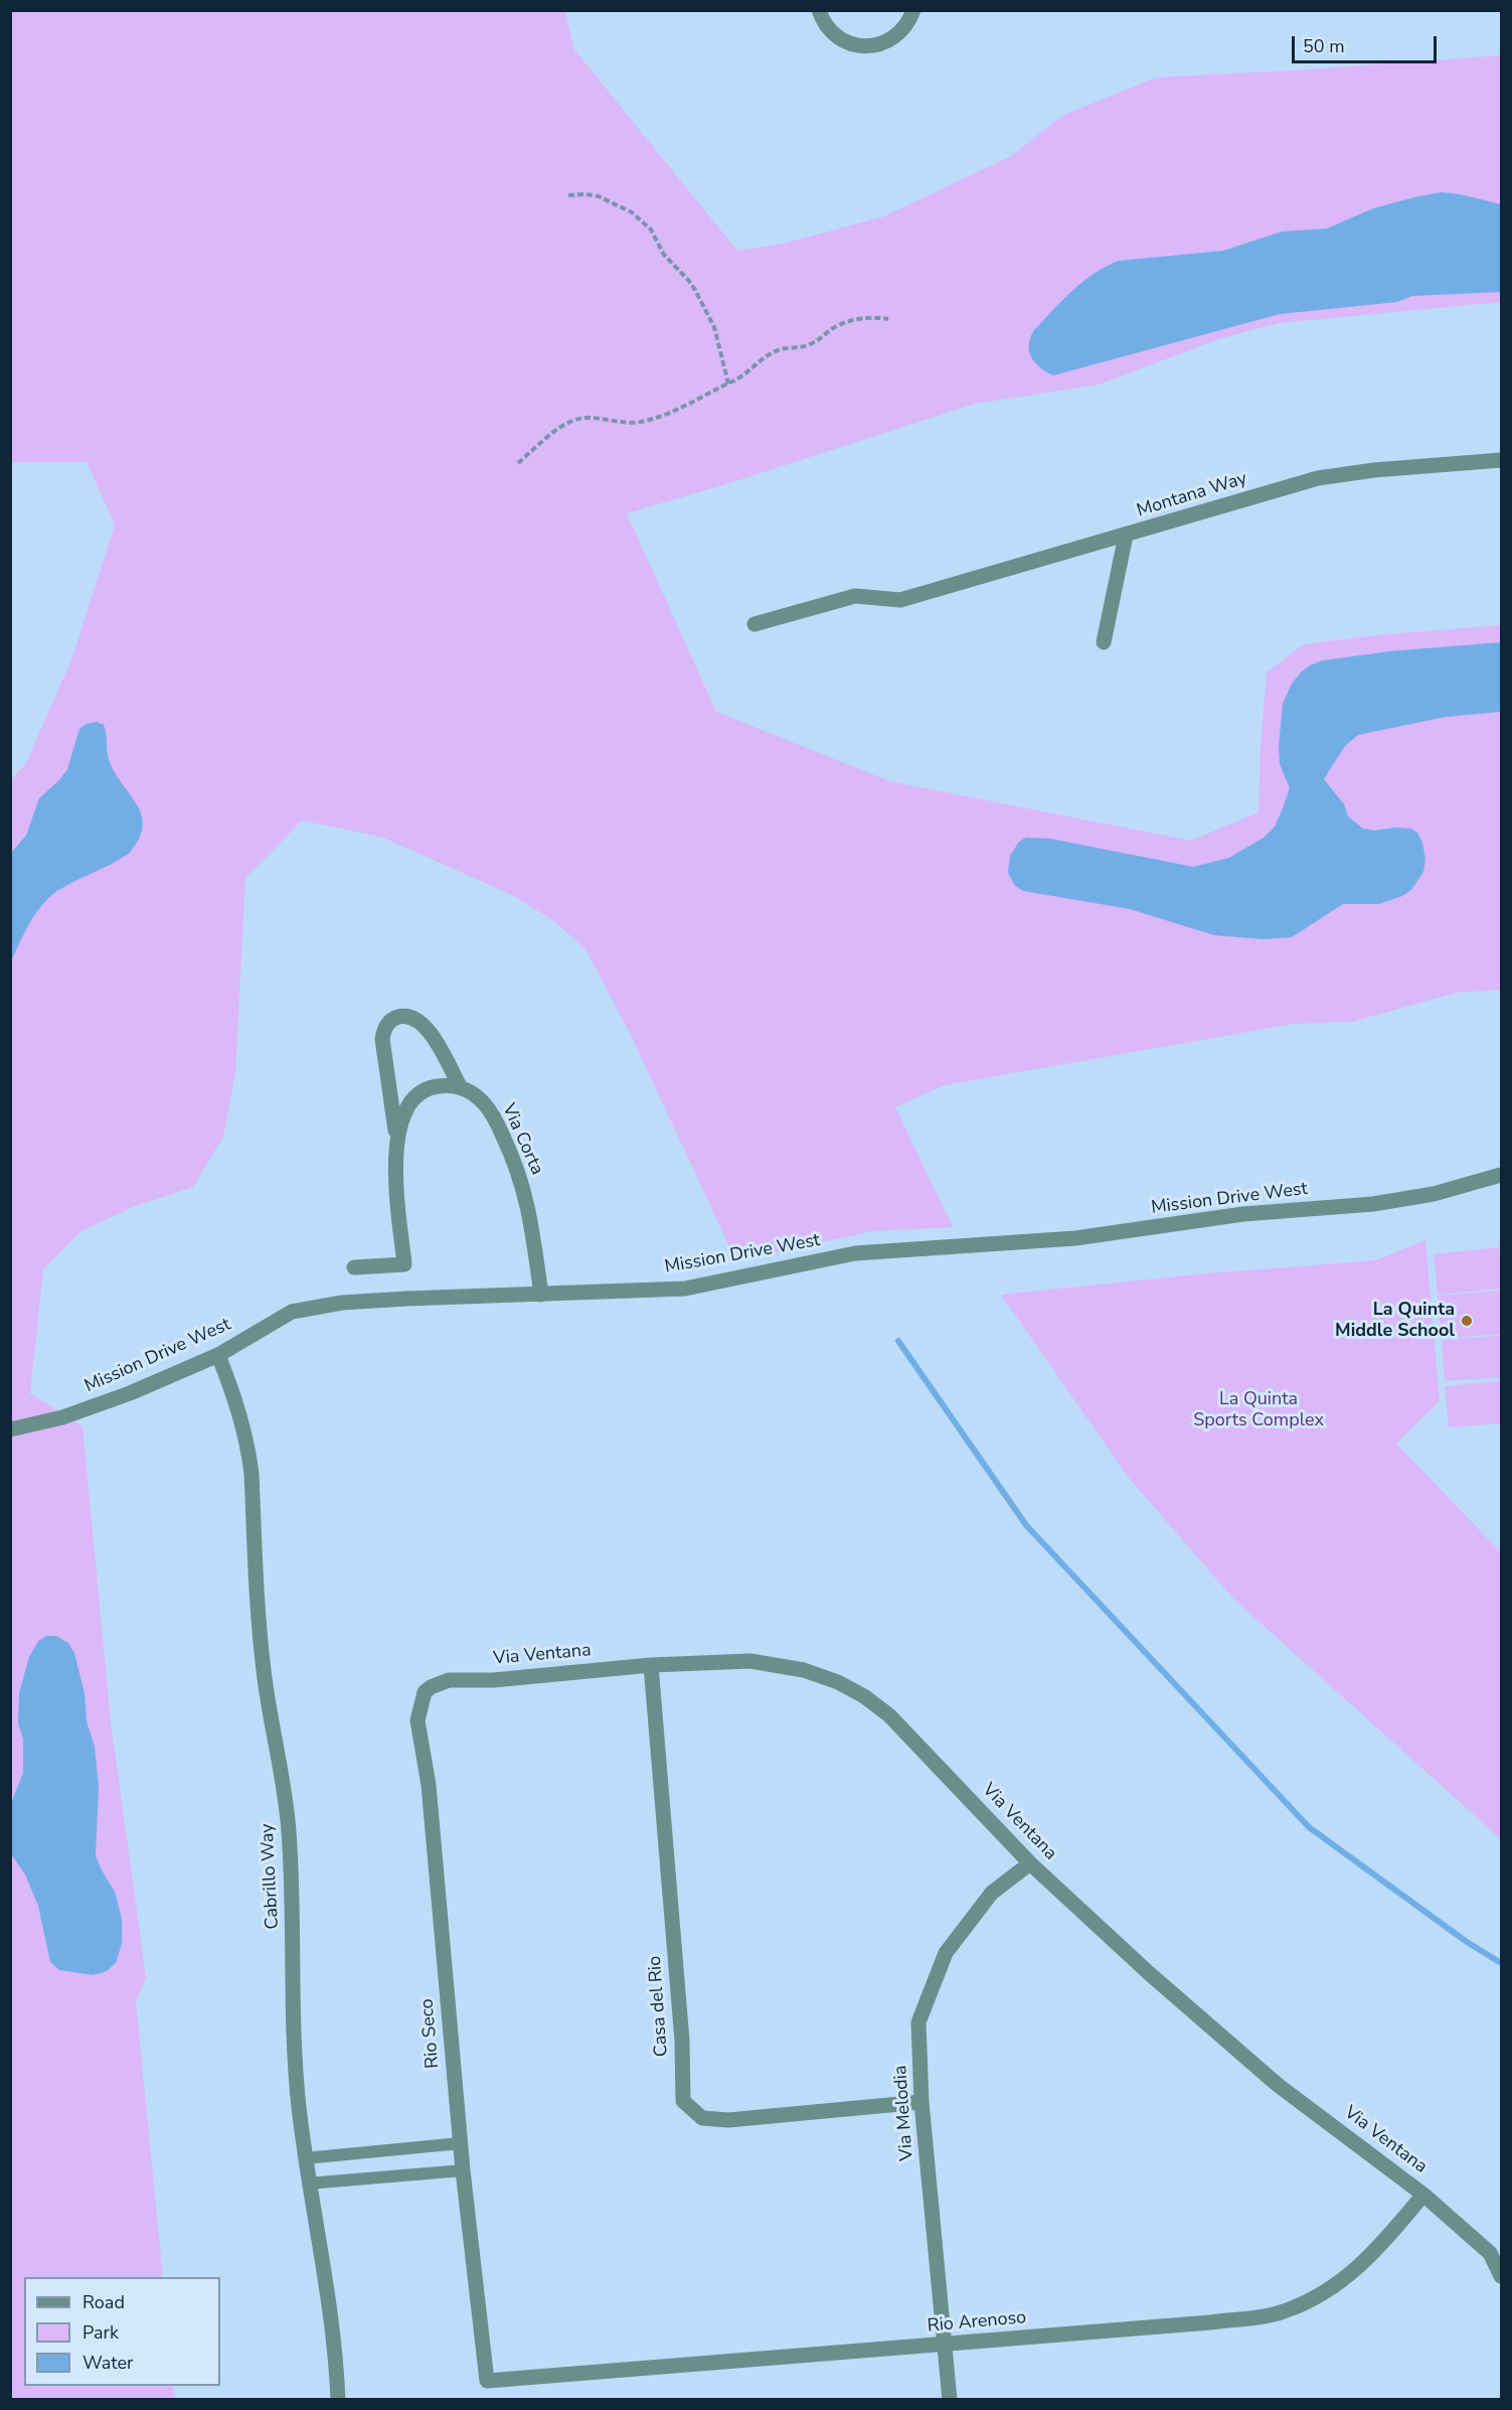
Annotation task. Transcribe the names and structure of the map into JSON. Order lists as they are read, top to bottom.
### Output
{
  "streets": {
    "street": [
      "Montana Way",
      "Via Corta",
      "Mission Drive West",
      "Via Ventana",
      "Cabrillo Way",
      "Casa del Rio",
      "Rio Seco",
      "Via Melodia",
      "Rio Arenoso"
    ]
  },
  "crossings": [
    ["Via Corta", "Mission Drive West"],
    ["Mission Drive West", "Cabrillo Way"],
    ["Via Ventana", "Casa del Rio"],
    ["Via Ventana", "Rio Seco"],
    ["Via Ventana", "Via Melodia"],
    ["Via Ventana", "Rio Arenoso"],
    ["Casa del Rio", "Via Melodia"],
    ["Rio Seco", "Rio Arenoso"],
    ["Via Melodia", "Rio Arenoso"]
  ],
  "parks": ["La Quinta Sports Complex"],
  "places": ["La Quinta Middle School"],
  "legend": ["Road", "Park", "Water"],
  "scale_bar": "50 m"
}
